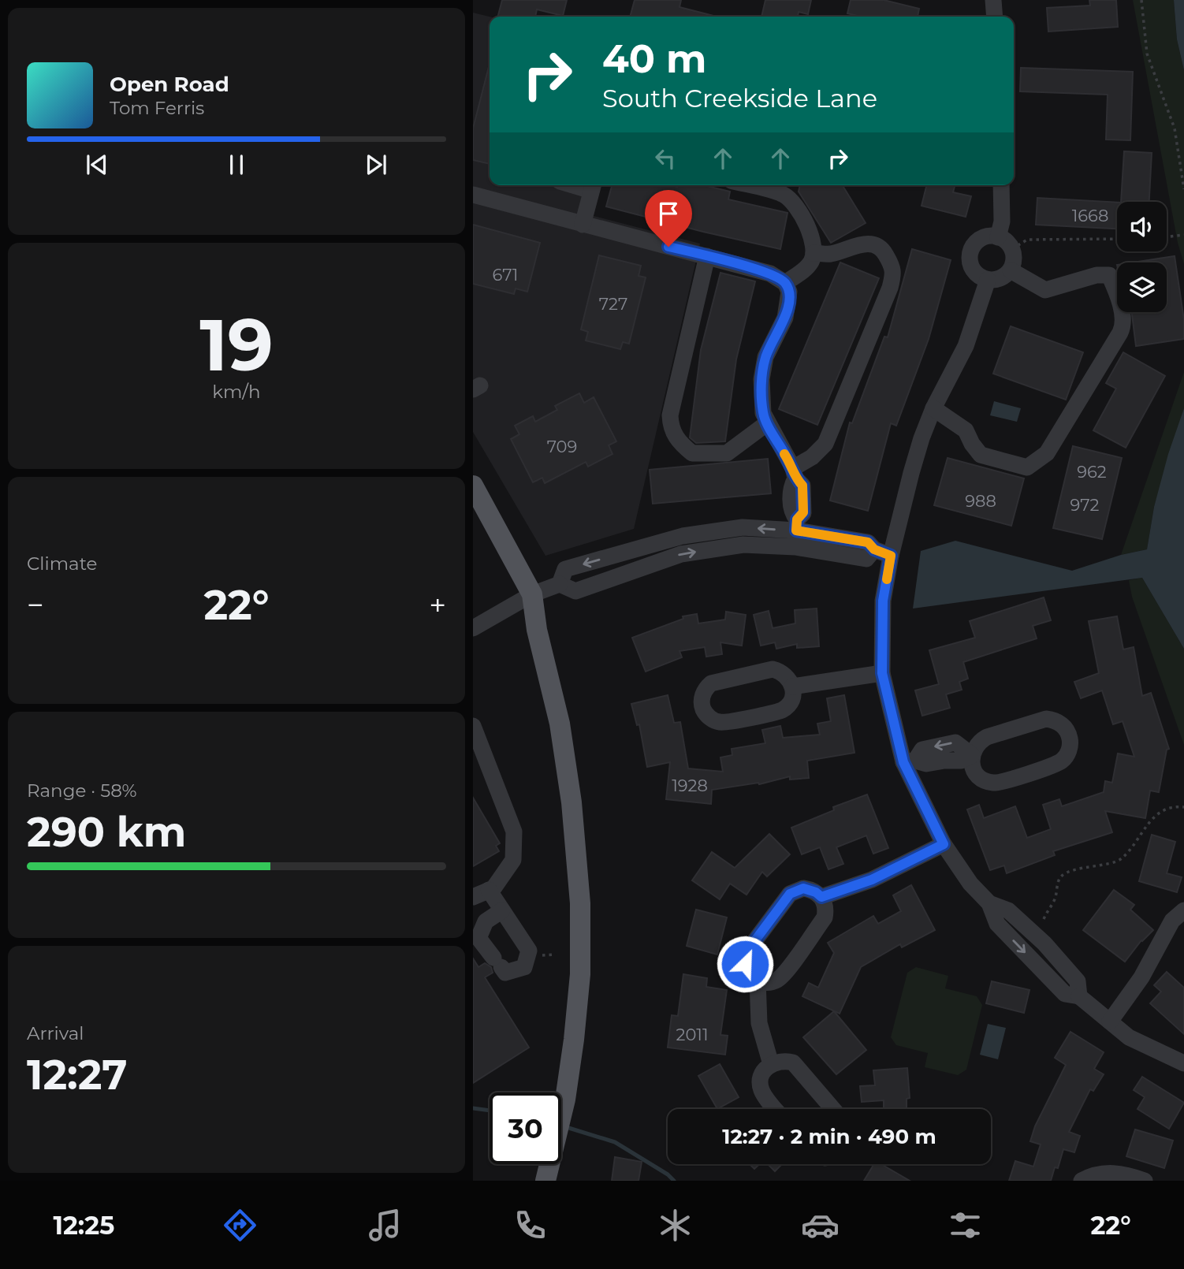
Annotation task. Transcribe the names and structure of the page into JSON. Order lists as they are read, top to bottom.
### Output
{
  "house_numbers": [
    "1668",
    "671",
    "727",
    "709",
    "962",
    "988",
    "972",
    "1928",
    "2011"
  ],
  "page": {
    "turn": ["40 m", "South Creekside Lane"],
    "song": ["Open Road", "Tom Ferris"],
    "tile": [
      ["19", "km/h"],
      "Climate",
      ["Range · 58%", "290 km"],
      ["Arrival", "12:27"]
    ],
    "heat": ["−", "22°", "+"],
    "limit": "30",
    "trip": "12:27 · 2 min · 490 m",
    "tabs": ["12:25", "22°"]
  }
}
